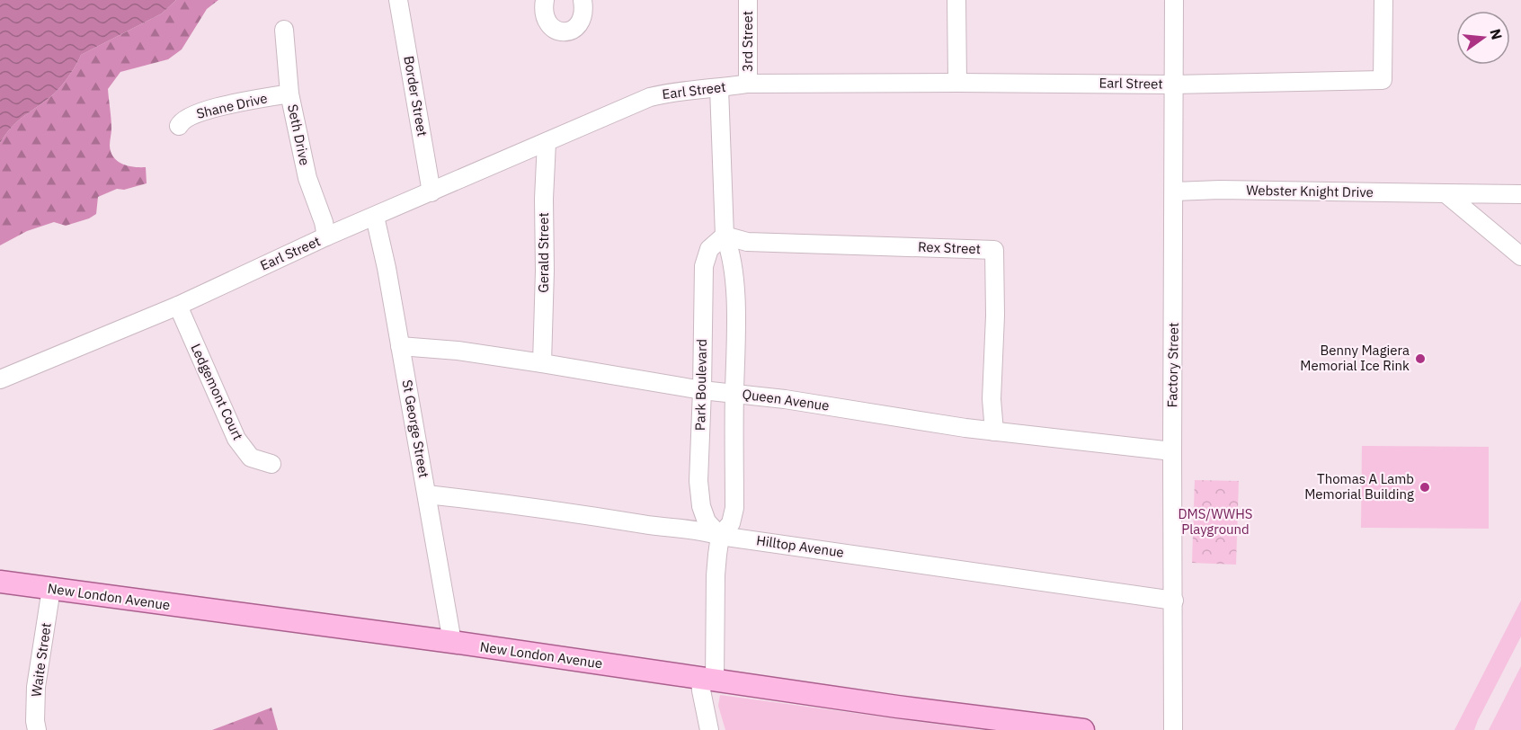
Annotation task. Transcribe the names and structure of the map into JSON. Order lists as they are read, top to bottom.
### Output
{
  "streets": {
    "main road": ["New London Avenue"],
    "street": [
      "3rd Street",
      "Earl Street",
      "Border Street",
      "Shane Drive",
      "Seth Drive",
      "Webster Knight Drive",
      "Rex Street",
      "Gerald Street",
      "Factory Street",
      "Park Boulevard",
      "Ledgemont Court",
      "Queen Avenue",
      "St George Street",
      "Hilltop Avenue",
      "Waite Street"
    ]
  },
  "crossings": [
    ["3rd Street", "Earl Street"],
    ["Earl Street", "Border Street"],
    ["Earl Street", "Seth Drive"],
    ["Earl Street", "Gerald Street"],
    ["Earl Street", "Factory Street"],
    ["Earl Street", "Ledgemont Court"],
    ["Earl Street", "St George Street"],
    ["Shane Drive", "Seth Drive"],
    ["Webster Knight Drive", "Factory Street"],
    ["Rex Street", "Park Boulevard"],
    ["Rex Street", "Queen Avenue"],
    ["Gerald Street", "Queen Avenue"],
    ["Factory Street", "Queen Avenue"],
    ["Factory Street", "Hilltop Avenue"],
    ["Park Boulevard", "Queen Avenue"],
    ["Park Boulevard", "Hilltop Avenue"],
    ["Queen Avenue", "St George Street"],
    ["St George Street", "Hilltop Avenue"],
    ["St George Street", "New London Avenue"],
    ["New London Avenue", "Waite Street"]
  ],
  "parks": ["DMS/WWHS Playground"],
  "places": ["Benny Magiera Memorial Ice Rink", "Thomas A Lamb Memorial Building"],
  "north": "right"
}
